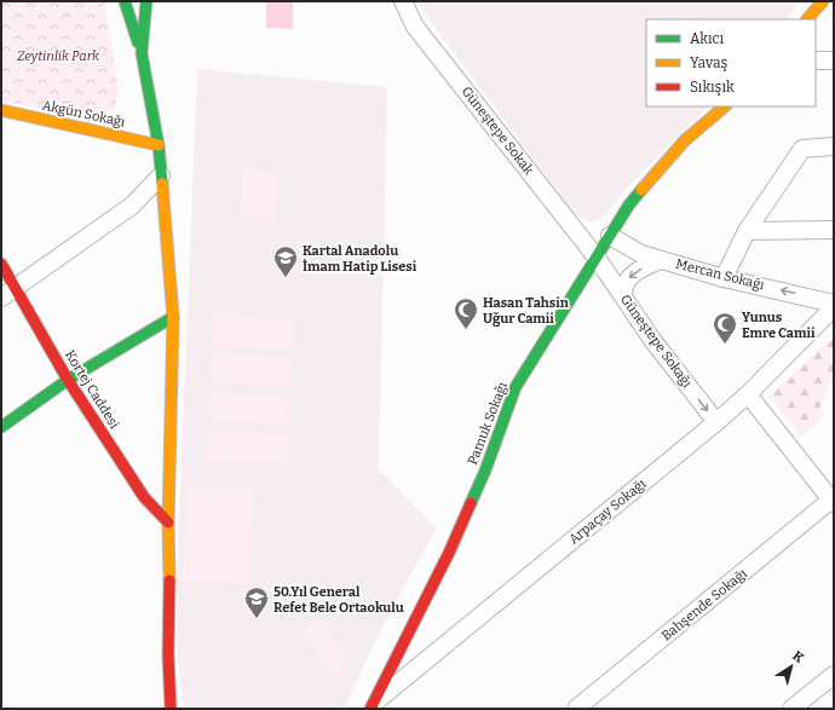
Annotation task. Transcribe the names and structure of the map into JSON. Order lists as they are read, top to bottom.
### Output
{
  "streets": {
    "street": [
      "Akgün Sokağı",
      "Güneştepe Sokak",
      "Mercan Sokağı",
      "Güneştepe Sokağı",
      "Kortej Caddesi",
      "Pamuk Sokağı",
      "Arpaçay Sokağı",
      "Bahşende Sokağı"
    ]
  },
  "crossings": [
    ["Güneştepe Sokak", "Güneştepe Sokağı"],
    ["Güneştepe Sokak", "Pamuk Sokağı"],
    ["Mercan Sokağı", "Pamuk Sokağı"],
    ["Güneştepe Sokağı", "Pamuk Sokağı"],
    ["Güneştepe Sokağı", "Arpaçay Sokağı"],
    ["Pamuk Sokağı", "Arpaçay Sokağı"]
  ],
  "one_way": ["Güneştepe Sokağı"],
  "parks": ["Zeytinlik Park"],
  "places": {
    "school or university": ["Kartal Anadolu İmam Hatip Lisesi", "50.Yıl General Refet Bele Ortaokulu"],
    "mosque": ["Hasan Tahsin Uğur Camii", "Yunus Emre Camii"]
  },
  "legend": ["Akıcı", "Yavaş", "Sıkışık"],
  "north": "top right"
}
